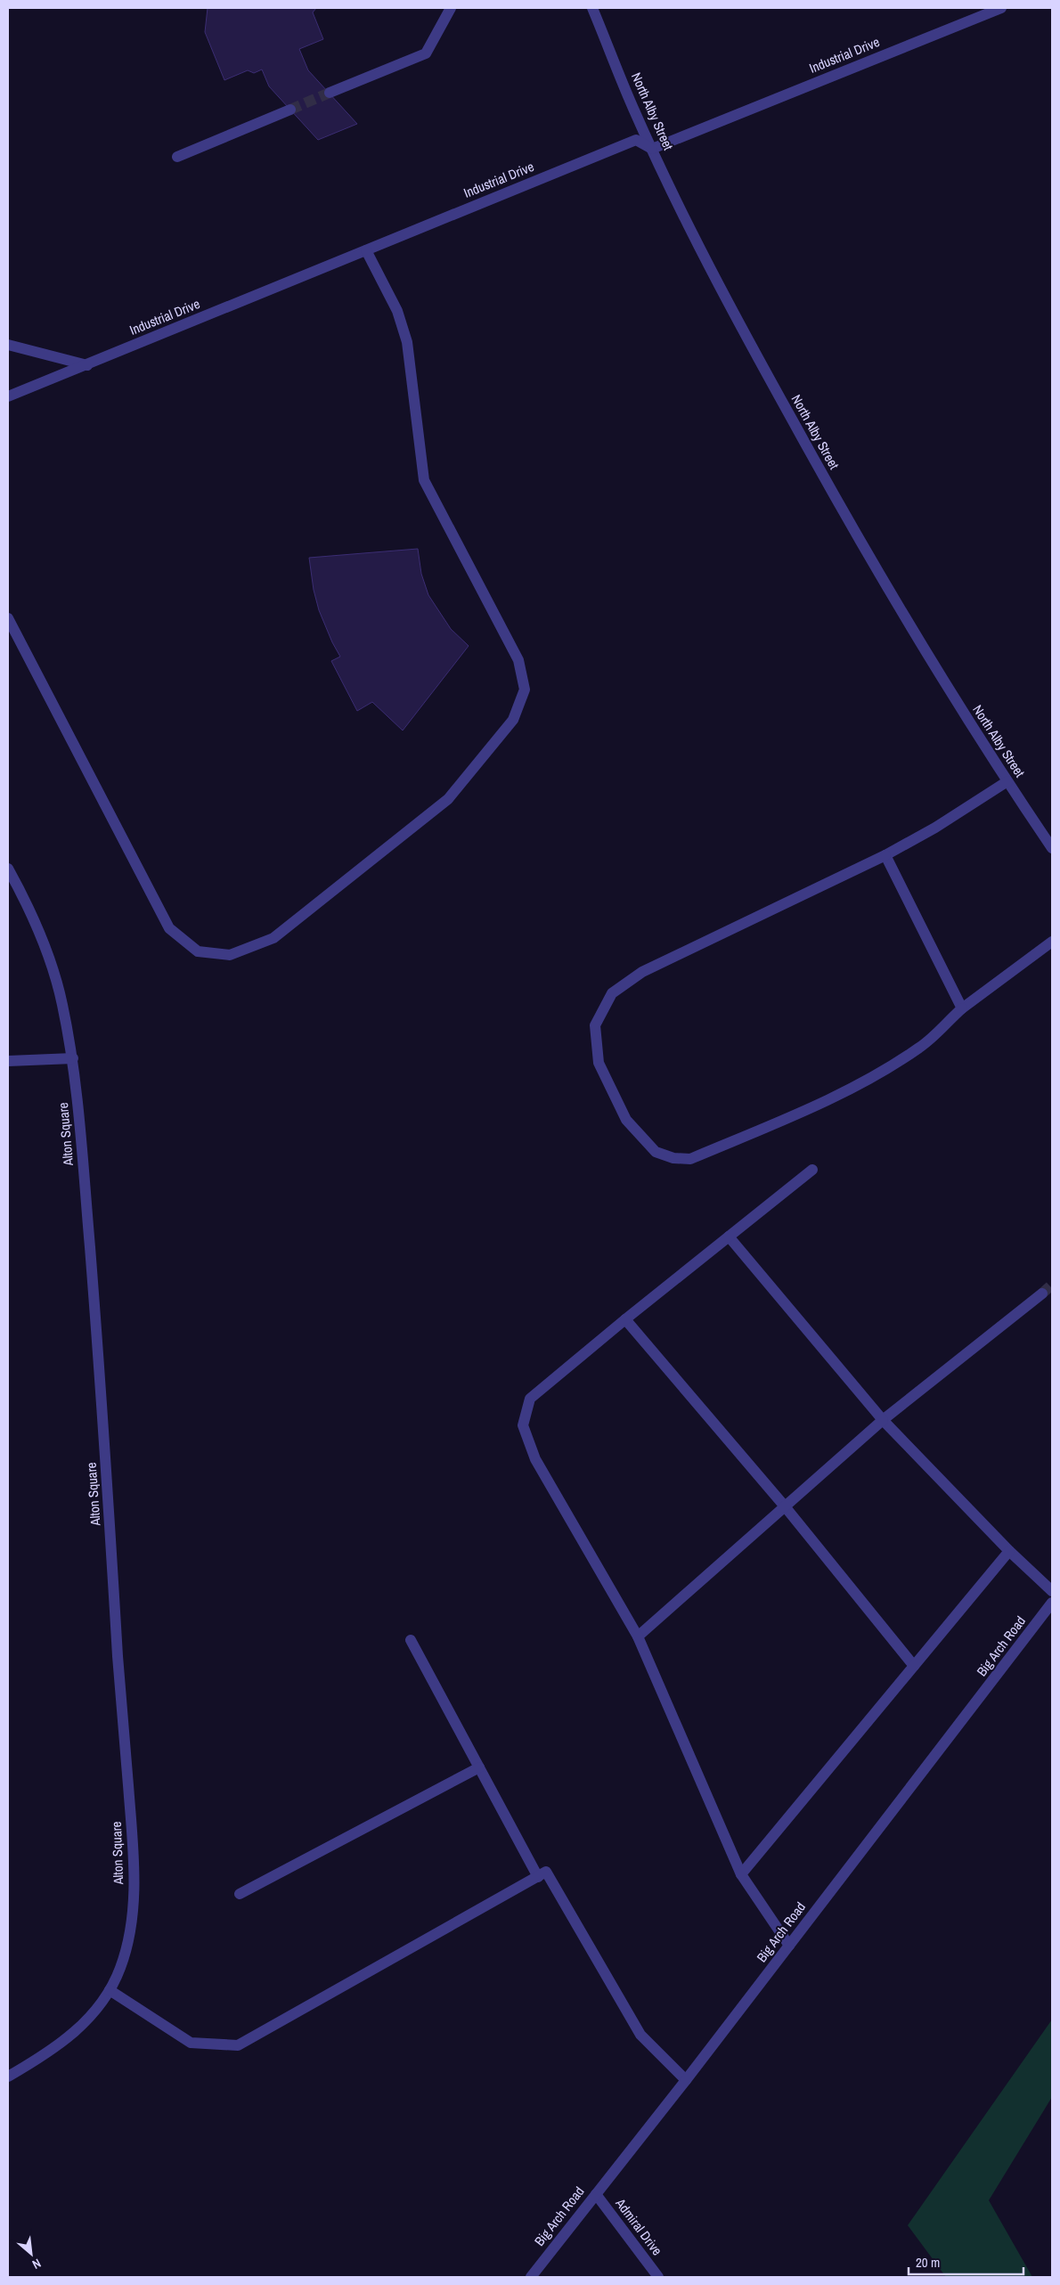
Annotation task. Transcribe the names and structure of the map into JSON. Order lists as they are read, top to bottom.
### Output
{
  "streets": {
    "street": [
      "Industrial Drive",
      "North Alby Street",
      "Alton Square",
      "Big Arch Road",
      "Admiral Drive"
    ]
  },
  "crossings": [
    ["Industrial Drive", "North Alby Street"],
    ["Big Arch Road", "Admiral Drive"]
  ],
  "scale_bar": "20 m",
  "north": "bottom right"
}
